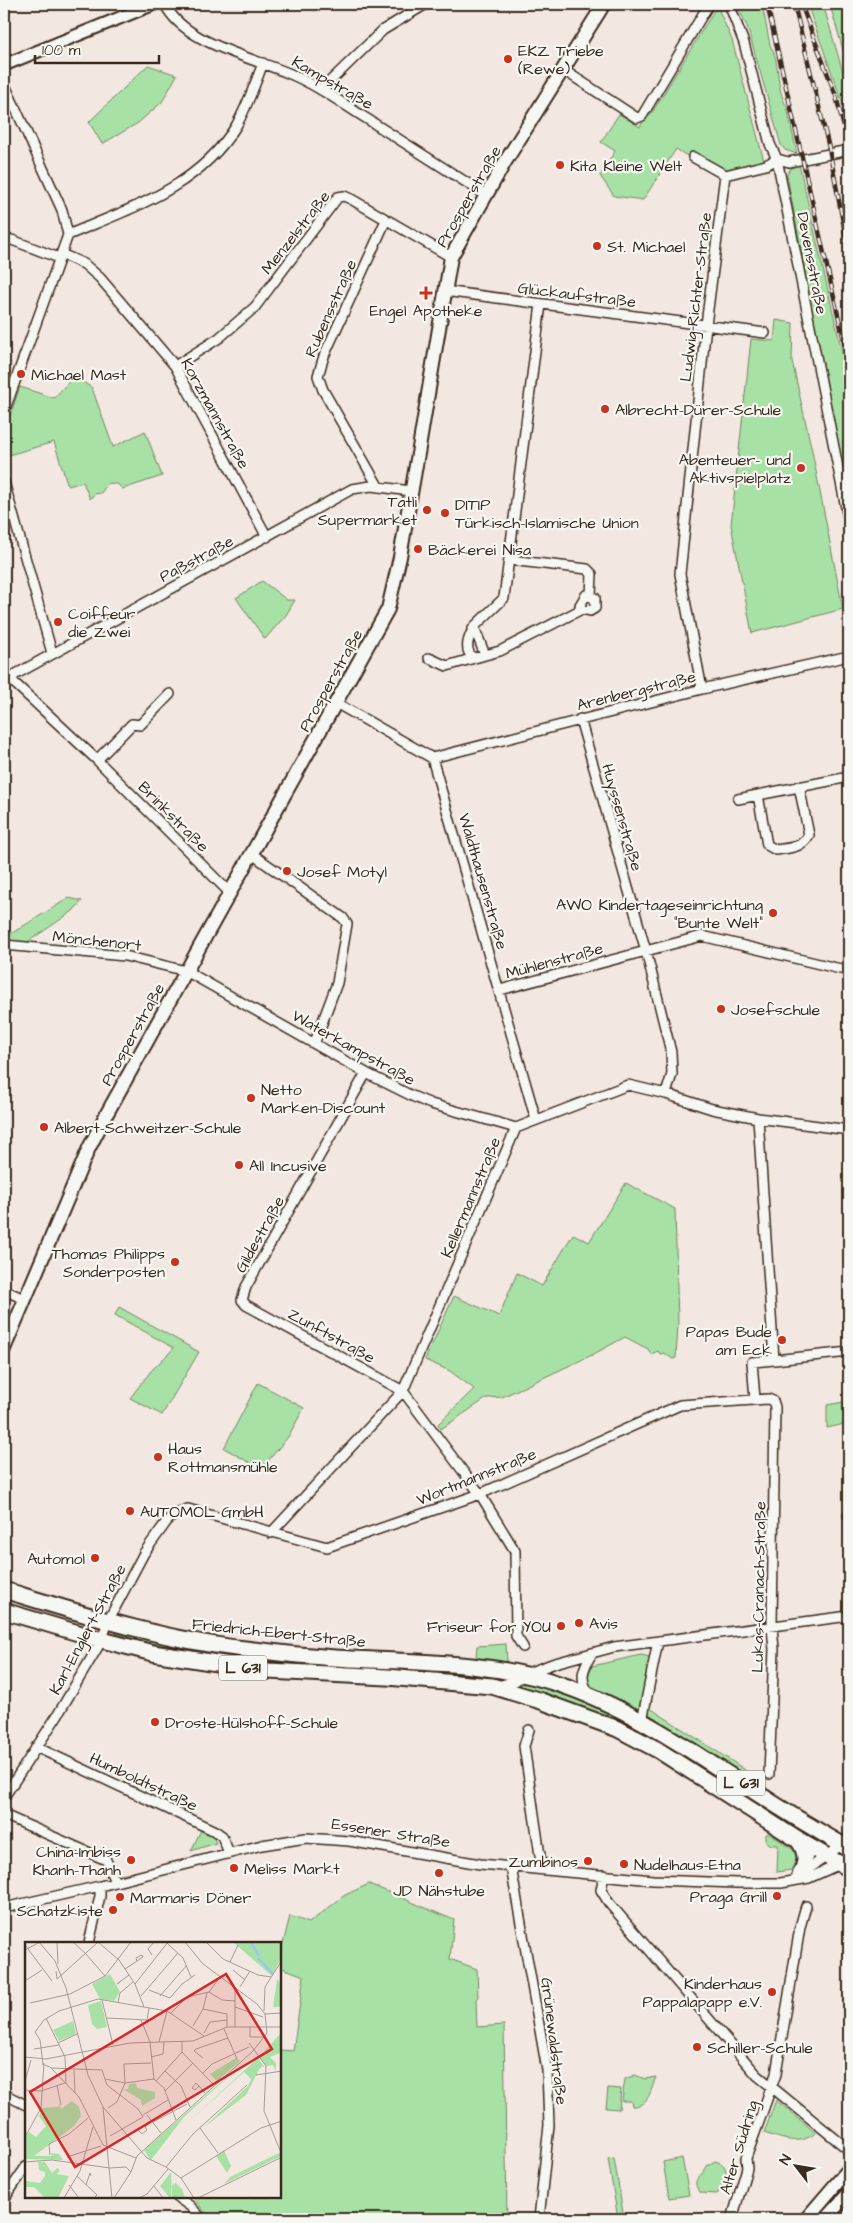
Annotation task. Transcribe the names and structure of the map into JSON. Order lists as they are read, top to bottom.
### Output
{
  "streets": {
    "main road": ["Prosperstraße", "Friedrich-Ebert-Straße", "L 631"],
    "street": [
      "Kampstraße",
      "Menzelstraße",
      "Devensstraße",
      "Glückaufstraße",
      "Ludwig-Richter-Straße",
      "Rubensstraße",
      "Korzmannstraße",
      "Paßstraße",
      "Arenbergstraße",
      "Brinkstraße",
      "Huyssenstraße",
      "Waldthausenstraße",
      "Mönchenort",
      "Mühlenstraße",
      "Waterkampstraße",
      "Kellermannstraße",
      "Gildestraße",
      "Zunftstraße",
      "Wortmannstraße",
      "Lukas-Cranach-Straße",
      "Karl-Englert-Straße",
      "Humboldtstraße",
      "Essener Straße",
      "Grünewaldstraße",
      "Alter Südring"
    ]
  },
  "crossings": [
    ["Kampstraße", "Prosperstraße"],
    ["Prosperstraße", "Menzelstraße"],
    ["Prosperstraße", "Glückaufstraße"],
    ["Prosperstraße", "Paßstraße"],
    ["Prosperstraße", "Brinkstraße"],
    ["Prosperstraße", "Mönchenort"],
    ["Prosperstraße", "Waterkampstraße"],
    ["Menzelstraße", "Rubensstraße"],
    ["Menzelstraße", "Korzmannstraße"],
    ["Glückaufstraße", "Ludwig-Richter-Straße"],
    ["Ludwig-Richter-Straße", "Arenbergstraße"],
    ["Rubensstraße", "Paßstraße"],
    ["Korzmannstraße", "Paßstraße"],
    ["Paßstraße", "Brinkstraße"],
    ["Arenbergstraße", "Huyssenstraße"],
    ["Arenbergstraße", "Waldthausenstraße"],
    ["Huyssenstraße", "Mühlenstraße"],
    ["Huyssenstraße", "Kellermannstraße"],
    ["Waldthausenstraße", "Mühlenstraße"],
    ["Waldthausenstraße", "Kellermannstraße"],
    ["Mönchenort", "Waterkampstraße"],
    ["Waterkampstraße", "Kellermannstraße"],
    ["Waterkampstraße", "Gildestraße"],
    ["Kellermannstraße", "Zunftstraße"],
    ["Kellermannstraße", "Wortmannstraße"],
    ["Gildestraße", "Zunftstraße"],
    ["Wortmannstraße", "Lukas-Cranach-Straße"],
    ["Wortmannstraße", "Karl-Englert-Straße"],
    ["Lukas-Cranach-Straße", "Friedrich-Ebert-Straße"],
    ["Karl-Englert-Straße", "Friedrich-Ebert-Straße"],
    ["Karl-Englert-Straße", "Humboldtstraße"],
    ["Friedrich-Ebert-Straße", "L 631"],
    ["L 631", "Essener Straße"],
    ["Humboldtstraße", "Essener Straße"],
    ["Essener Straße", "Grünewaldstraße"]
  ],
  "places": {
    "other": [
      "EKZ Triebe (Rewe)",
      "Kita Kleine Welt",
      "St. Michael",
      "Michael Mast",
      "Albrecht-Dürer-Schule",
      "Abenteuer- und Aktivspielplatz",
      "Tatli Supermarket",
      "DITIP Türkisch-Islamische Union",
      "Bäckerei Nisa",
      "Coiffeur die Zwei",
      "Josef Motyl",
      "AWO Kindertageseinrichtung \"Bunte Welt\"",
      "Josefschule",
      "Netto Marken-Discount",
      "Albert-Schweitzer-Schule",
      "All Incusive",
      "Thomas Philipps Sonderposten",
      "Papas Bude am Eck",
      "Haus Rottmansmühle",
      "AUTOMOL GmbH",
      "Automol",
      "Avis",
      "Friseur for YOU",
      "Droste-Hülshoff-Schule",
      "China-Imbiss Khanh-Thanh",
      "Zumbinos",
      "Nudelhaus-Etna",
      "Meliss Markt",
      "JD Nähstube",
      "Praga Grill",
      "Marmaris Döner",
      "Schatzkiste",
      "Kinderhaus Pappalapapp e.V.",
      "Schiller-Schule"
    ],
    "health": ["Engel Apotheke"]
  },
  "scale_bar": "100 m",
  "north": "top left"
}
